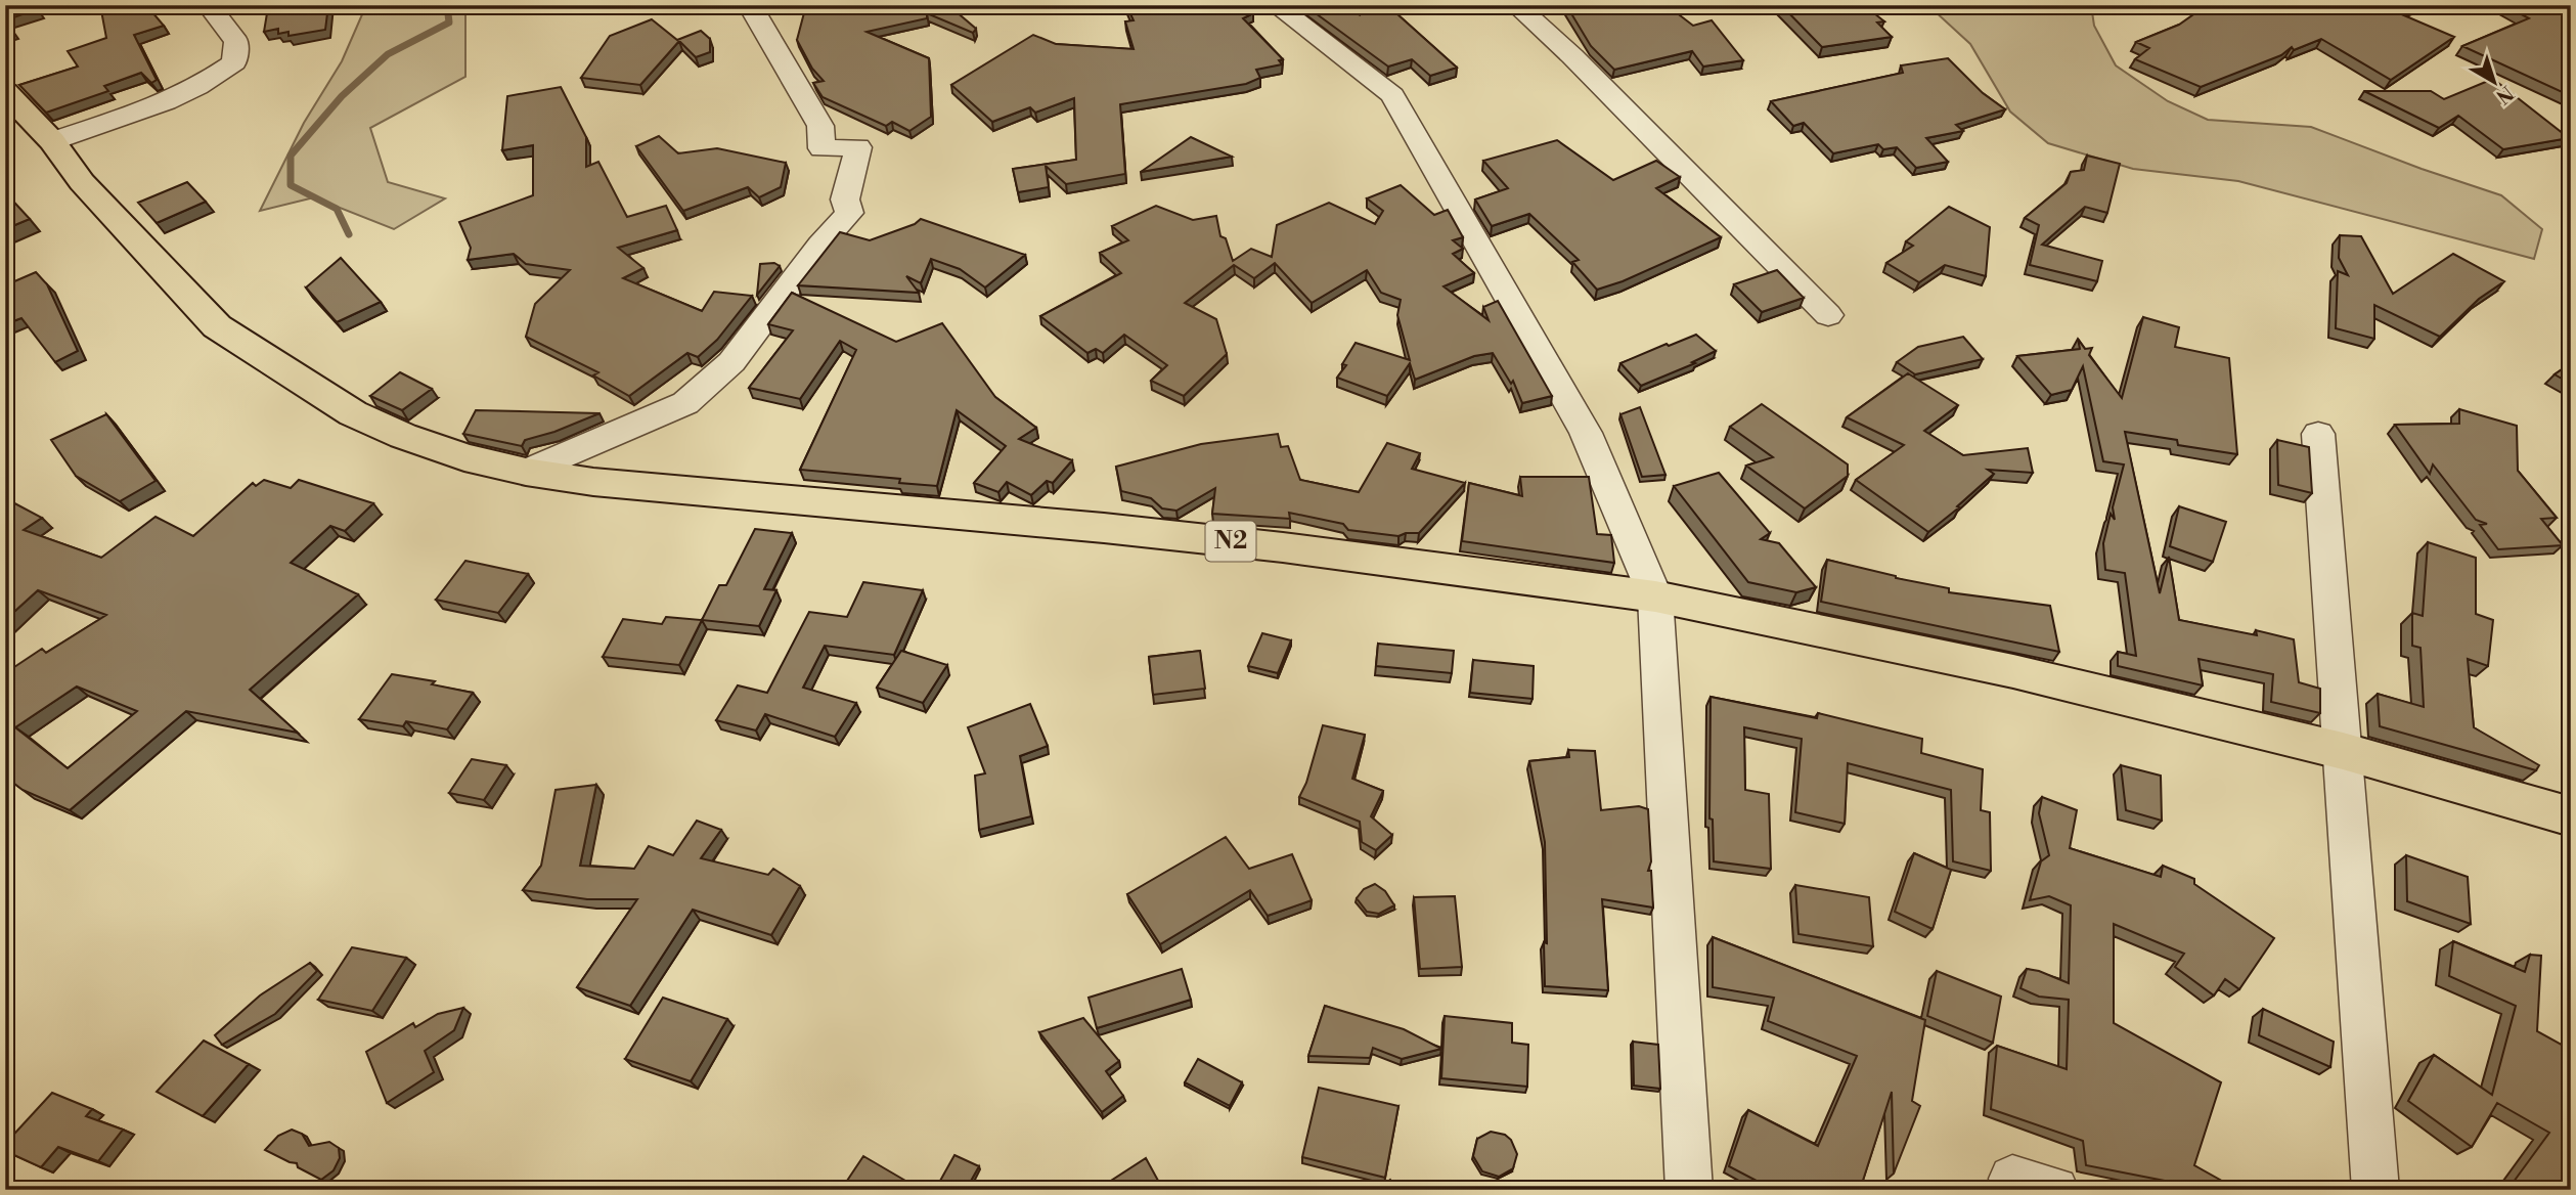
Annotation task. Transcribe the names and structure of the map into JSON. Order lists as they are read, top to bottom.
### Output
{
  "streets": {
    "highway": ["N2"]
  },
  "north": "bottom right"
}
